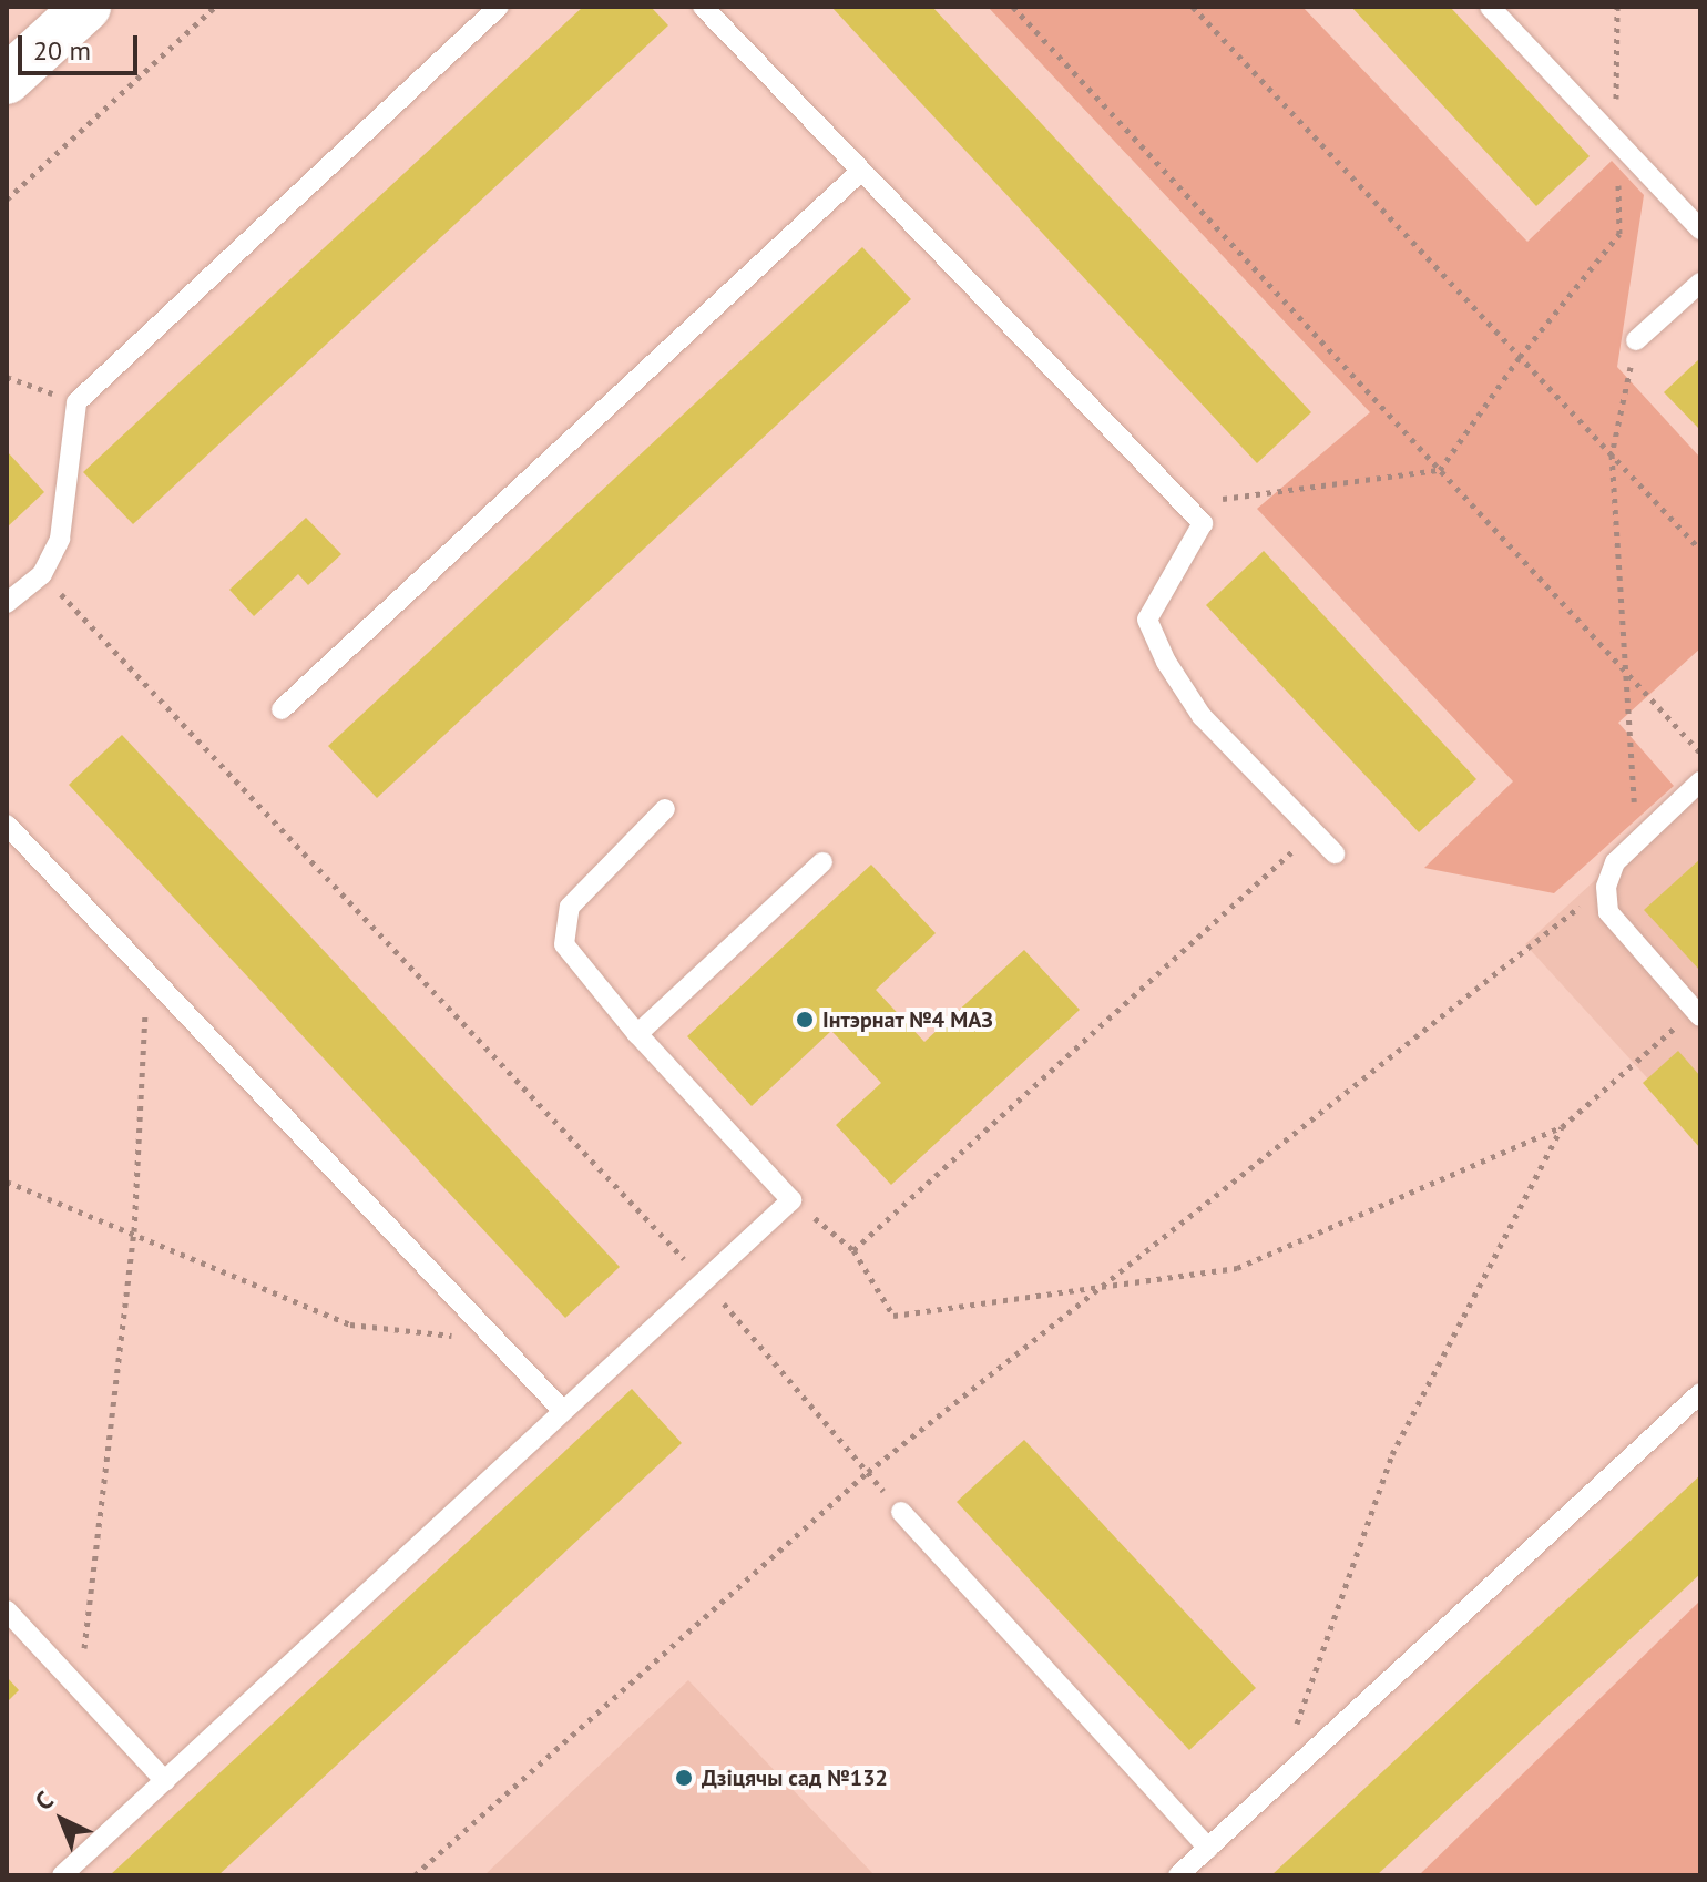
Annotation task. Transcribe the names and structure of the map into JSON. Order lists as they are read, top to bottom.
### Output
{
  "places": ["Інтэрнат №4 МАЗ", "Дзіцячы сад №132"],
  "scale_bar": "20 m",
  "north": "top left"
}
